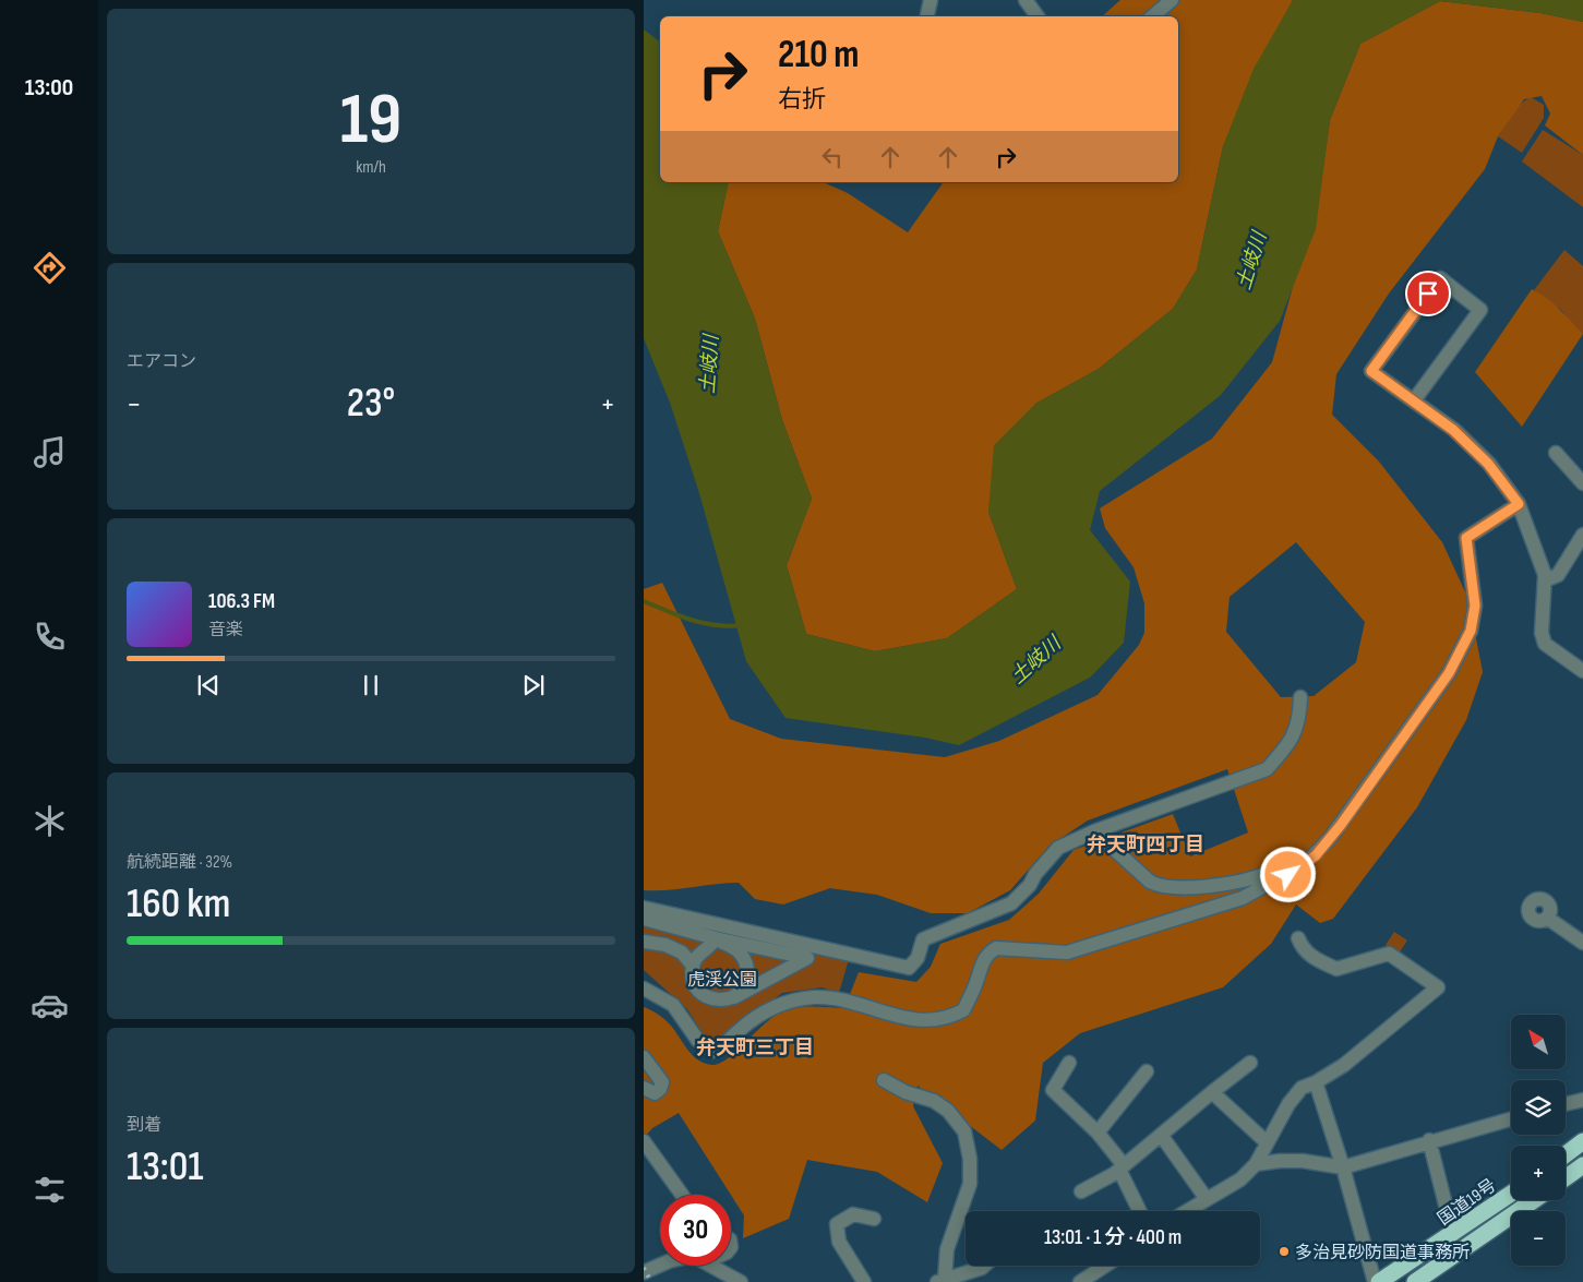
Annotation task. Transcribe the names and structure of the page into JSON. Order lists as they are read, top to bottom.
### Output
{
  "streets": {
    "highway": ["国道19号"]
  },
  "districts": ["弁天町四丁目", "弁天町三丁目"],
  "water": ["土岐川"],
  "parks": ["虎渓公園"],
  "places": ["多治見砂防国道事務所"],
  "north": "top left",
  "page": {
    "tabs": "13:00",
    "tile": [
      ["19", "km/h"],
      "エアコン",
      ["航続距離 · 32%", "160 km"],
      ["到着", "13:01"]
    ],
    "turn": ["210 m", "右折"],
    "heat": ["−", "23°", "+"],
    "song": ["106.3 FM", "音楽"],
    "map_buttons": ["+", "−"],
    "limit": "30",
    "trip": "13:01 · 1 分 · 400 m"
  }
}
